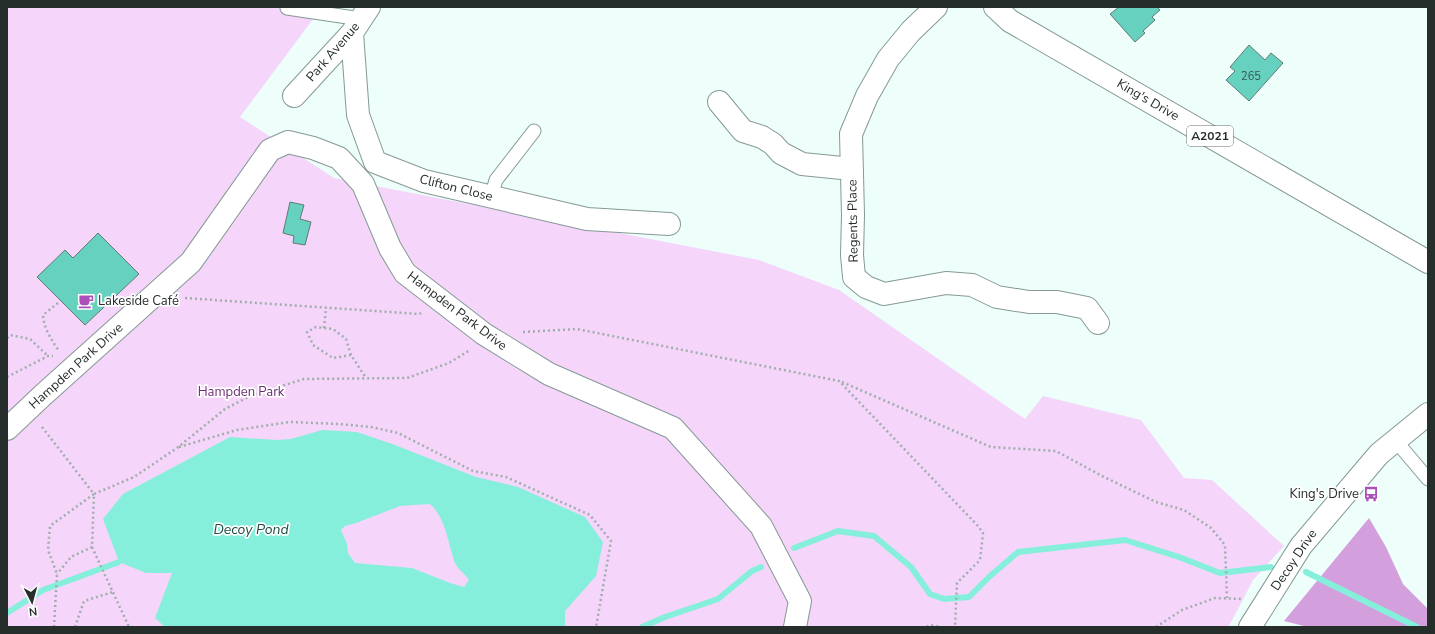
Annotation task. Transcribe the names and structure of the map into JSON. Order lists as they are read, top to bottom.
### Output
{
  "streets": {
    "street": [
      "Park Avenue",
      "King's Drive",
      "A2021",
      "Clifton Close",
      "Regents Place",
      "Hampden Park Drive",
      "Decoy Drive"
    ]
  },
  "crossings": [
    ["Park Avenue", "Clifton Close"]
  ],
  "water": ["Decoy Pond"],
  "parks": ["Hampden Park"],
  "places": {
    "cafe": ["Lakeside Café"],
    "bus stop": ["King's Drive"]
  },
  "house_numbers": ["265"],
  "north": "bottom"
}
